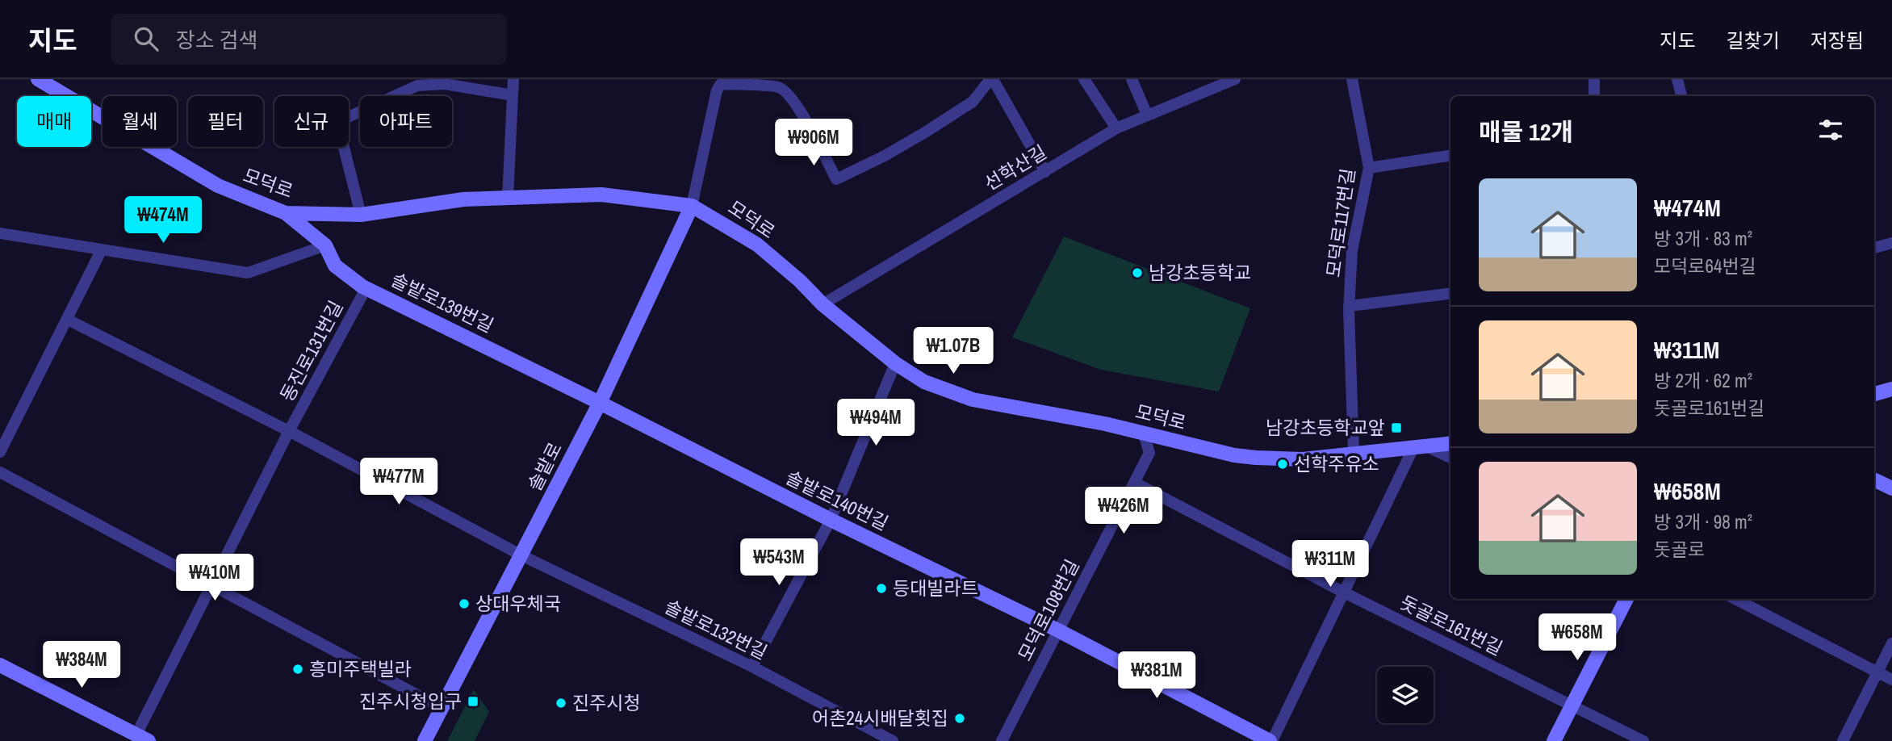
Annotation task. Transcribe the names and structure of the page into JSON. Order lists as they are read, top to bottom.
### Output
{
  "streets": {
    "street": [
      "선학산길",
      "모덕로",
      "모덕로117번길",
      "솔밭로139번길",
      "동진로131번길",
      "솔밭로",
      "솔밭로140번길",
      "모덕로108번길",
      "돗골로161번길",
      "솔밭로132번길"
    ]
  },
  "crossings": [
    ["선학산길", "모덕로"],
    ["모덕로", "모덕로117번길"],
    ["모덕로", "솔밭로139번길"],
    ["모덕로", "솔밭로"],
    ["모덕로", "모덕로108번길"],
    ["솔밭로139번길", "동진로131번길"],
    ["솔밭로139번길", "솔밭로"],
    ["솔밭로139번길", "솔밭로140번길"],
    ["동진로131번길", "솔밭로132번길"],
    ["솔밭로", "솔밭로140번길"],
    ["솔밭로", "솔밭로132번길"],
    ["솔밭로140번길", "모덕로108번길"],
    ["모덕로108번길", "돗골로161번길"]
  ],
  "places": {
    "other": [
      "남강초등학교",
      "선학주유소",
      "등대빌라트",
      "상대우체국",
      "흥미주택빌라",
      "진주시청",
      "어촌24시배달횟집"
    ],
    "transit": ["남강초등학교앞", "진주시청입구"]
  },
  "page": {
    "header": "지도",
    "search": "장소 검색",
    "nav": ["지도", "길찾기", "저장됨"],
    "chip": [
      "매매",
      "월세",
      "필터",
      "신규",
      "아파트"
    ],
    "heading": "매물 12개",
    "price": [
      "₩906M",
      "₩474M",
      "₩1.07B",
      "₩494M",
      "₩477M",
      "₩426M",
      "₩543M",
      "₩311M",
      "₩410M",
      "₩658M",
      "₩384M",
      "₩381M"
    ],
    "list": [
      {
        "name": "₩474M",
        "note": "방 3개 · 83 m² · 모덕로64번길"
      },
      {
        "name": "₩311M",
        "note": "방 2개 · 62 m² · 돗골로161번길"
      },
      {
        "name": "₩658M",
        "note": "방 3개 · 98 m² · 돗골로"
      }
    ]
  }
}
